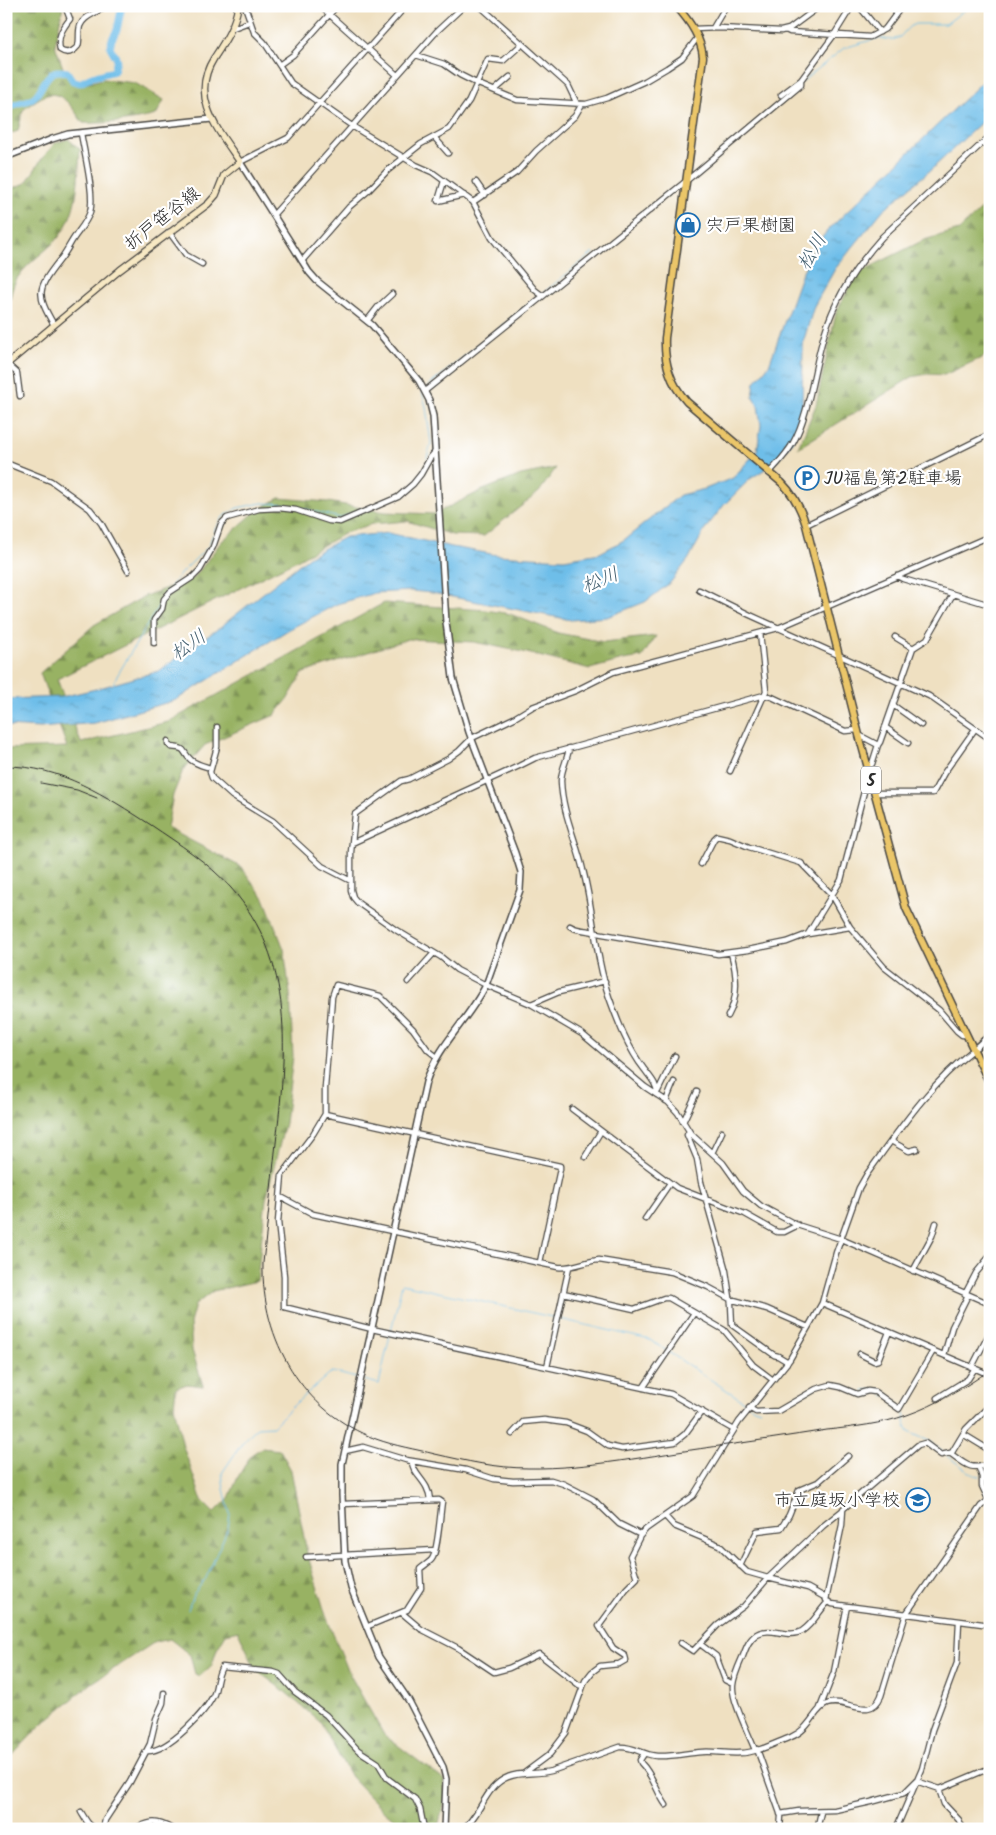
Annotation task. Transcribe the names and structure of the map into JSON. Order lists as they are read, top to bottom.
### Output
{
  "streets": {
    "main road": ["折戸笹谷線", "5"]
  },
  "water": ["松川"],
  "places": {
    "shop": ["宍戸果樹園"],
    "parking": ["JU福島第2駐車場"],
    "school or university": ["市立庭坂小学校"]
  }
}
